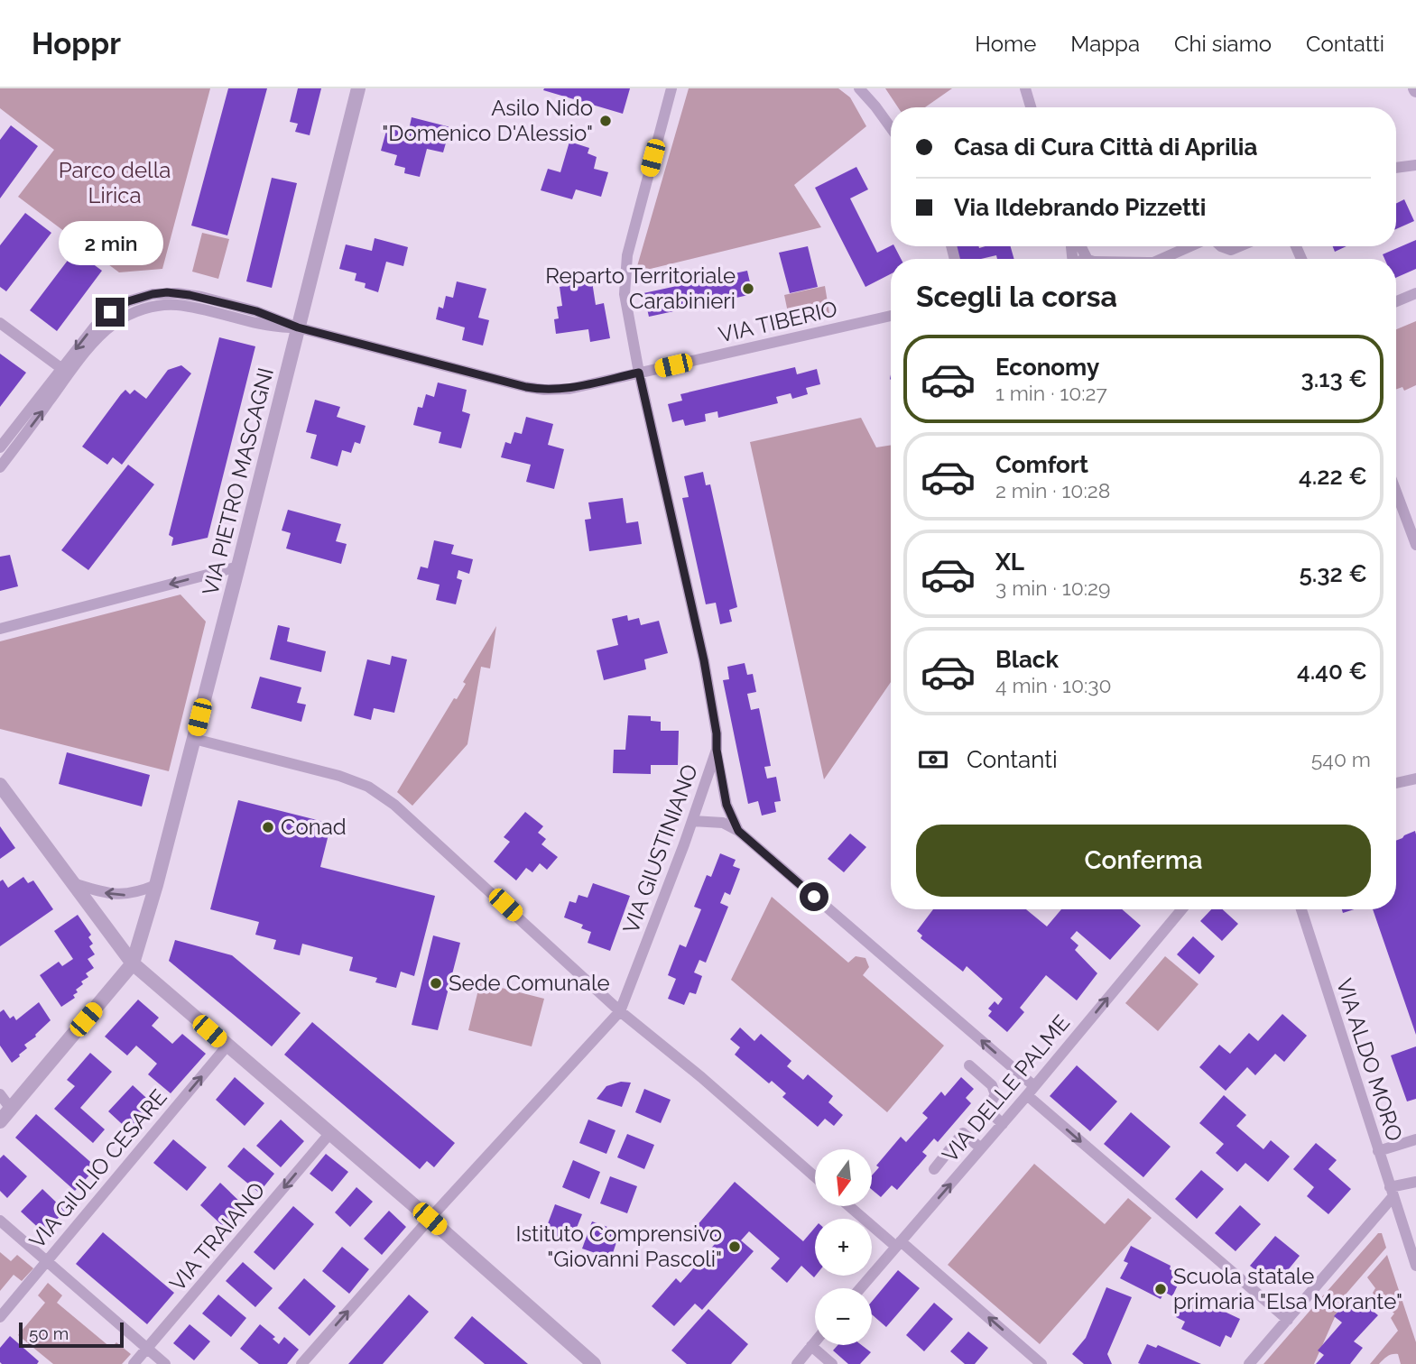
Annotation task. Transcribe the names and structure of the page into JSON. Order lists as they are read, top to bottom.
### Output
{
  "streets": {
    "street": [
      "VIA TIBERIO",
      "VIA PIETRO MASCAGNI",
      "VIA GIUSTINIANO",
      "VIA ALDO MORO",
      "VIA DELLE PALME",
      "VIA GIULIO CESARE",
      "VIA TRAIANO"
    ]
  },
  "crossings": [
    ["VIA TIBERIO", "VIA PIETRO MASCAGNI"],
    ["VIA TIBERIO", "VIA GIUSTINIANO"]
  ],
  "one_way": ["VIA DELLE PALME", "VIA GIULIO CESARE", "VIA TRAIANO"],
  "parks": ["Parco della Lirica"],
  "places": [
    "Asilo Nido \"Domenico D'Alessio\"",
    "Reparto Territoriale Carabinieri",
    "Conad",
    "Sede Comunale",
    "Istituto Comprensivo \"Giovanni Pascoli\"",
    "Scuola statale primaria \"Elsa Morante\""
  ],
  "scale_bar": "50 m",
  "north": "bottom",
  "page": {
    "header": "Hoppr",
    "nav": [
      "Home",
      "Mappa",
      "Chi siamo",
      "Contatti"
    ],
    "banner": ["Casa di Cura Città di Aprilia", "Via Ildebrando Pizzetti"],
    "bubble": "2 min",
    "heading": "Scegli la corsa",
    "list": [
      {
        "name": "Economy",
        "note": "1 min · 10:27",
        "value": "3.13 €"
      },
      {
        "name": "Comfort",
        "note": "2 min · 10:28",
        "value": "4.22 €"
      },
      {
        "name": "XL",
        "note": "3 min · 10:29",
        "value": "5.32 €"
      },
      {
        "name": "Black",
        "note": "4 min · 10:30",
        "value": "4.40 €"
      }
    ],
    "pay": ["Contanti", "540 m"],
    "buttons": "Conferma",
    "map_buttons": ["+", "−"],
    "scale": "50 m"
  }
}
